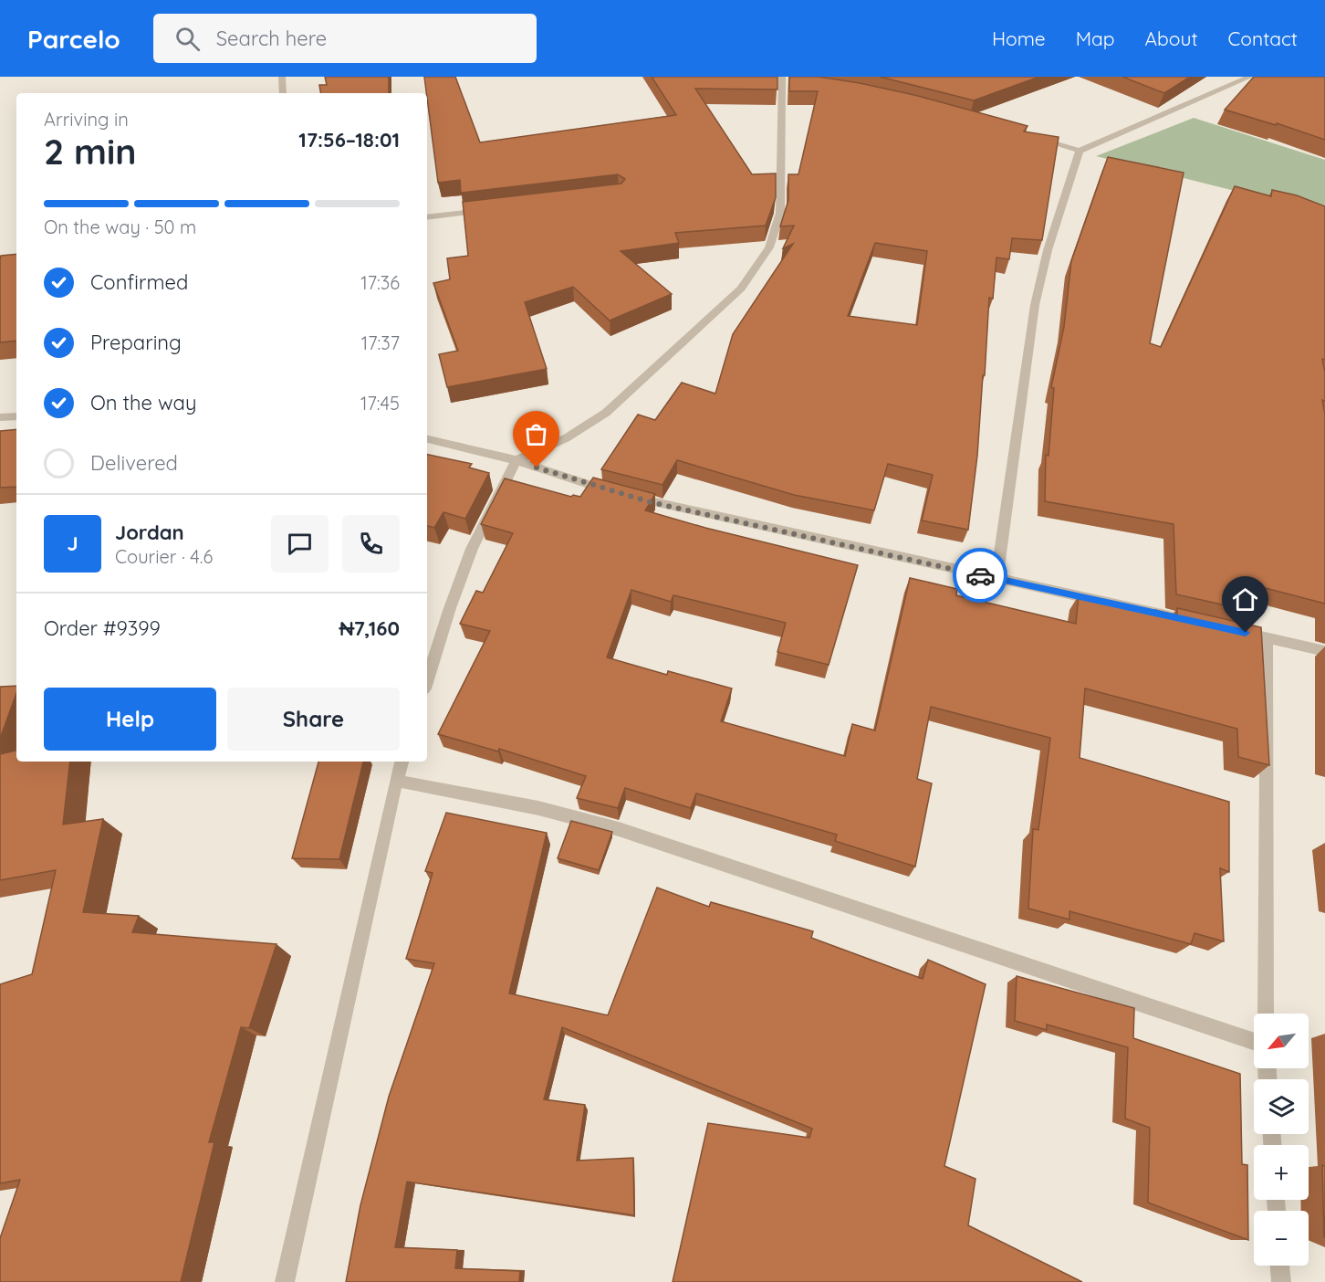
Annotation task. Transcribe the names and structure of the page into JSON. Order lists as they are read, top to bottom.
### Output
{
  "north": "bottom left",
  "page": {
    "header": "Parcelo",
    "search": "Search here",
    "nav": [
      "Home",
      "Map",
      "About",
      "Contact"
    ],
    "heading": ["2 min", "Arriving in", "17:56–18:01"],
    "panel": [
      "Jordan",
      "Courier · 4.6",
      "Order #9399",
      "₦7,160"
    ],
    "bar": "On the way · 50 m",
    "list": [
      ["Confirmed", "17:36"],
      ["Preparing", "17:37"],
      ["On the way", "17:45"],
      "Delivered"
    ],
    "round": "J",
    "buttons": ["Help", "Share"],
    "map_buttons": ["+", "−"]
  }
}
